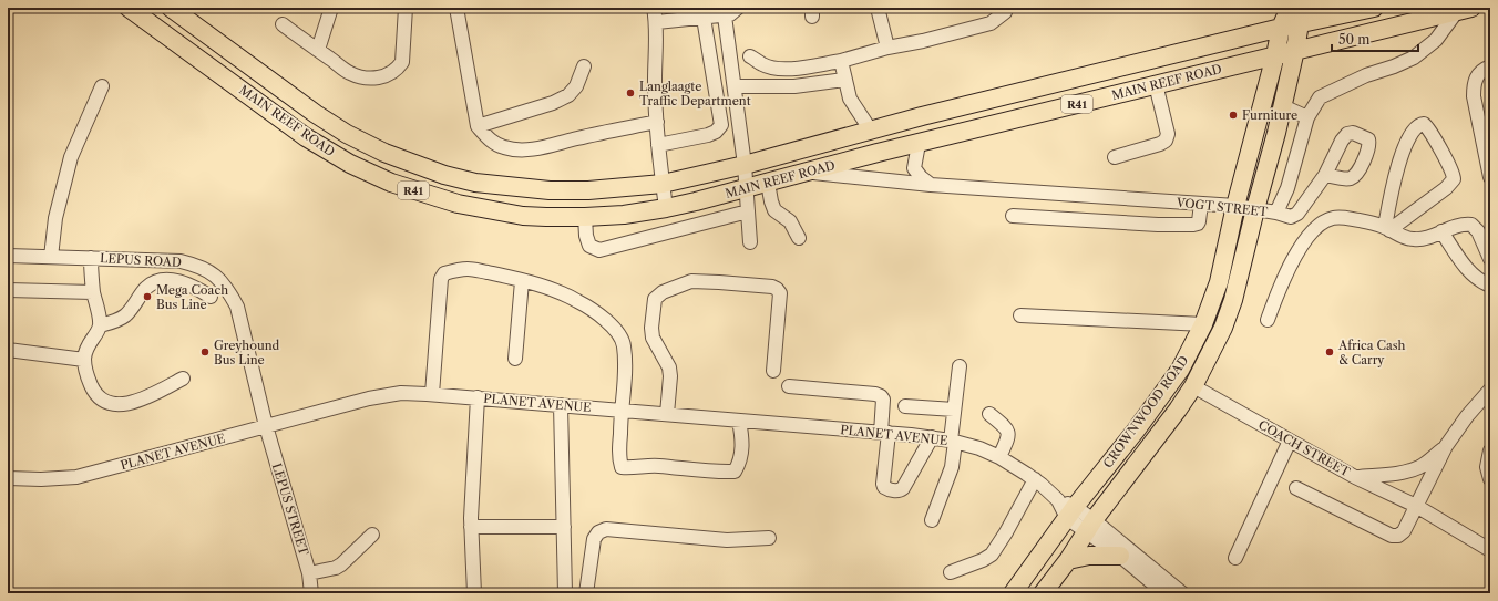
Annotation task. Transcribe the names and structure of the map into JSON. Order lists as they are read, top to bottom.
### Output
{
  "streets": {
    "main road": ["MAIN REEF ROAD", "R41", "CROWNWOOD ROAD"],
    "street": [
      "VOGT STREET",
      "LEPUS ROAD",
      "PLANET AVENUE",
      "COACH STREET",
      "LEPUS STREET"
    ]
  },
  "crossings": [
    ["MAIN REEF ROAD", "VOGT STREET"],
    ["MAIN REEF ROAD", "CROWNWOOD ROAD"],
    ["VOGT STREET", "CROWNWOOD ROAD"],
    ["LEPUS ROAD", "PLANET AVENUE"],
    ["LEPUS ROAD", "LEPUS STREET"],
    ["PLANET AVENUE", "CROWNWOOD ROAD"],
    ["PLANET AVENUE", "LEPUS STREET"],
    ["CROWNWOOD ROAD", "COACH STREET"]
  ],
  "places": [
    "Langlaagte Traffic Department",
    "Furniture",
    "Mega Coach Bus Line",
    "Greyhound Bus Line",
    "Africa Cash & Carry"
  ],
  "scale_bar": "50 m"
}
